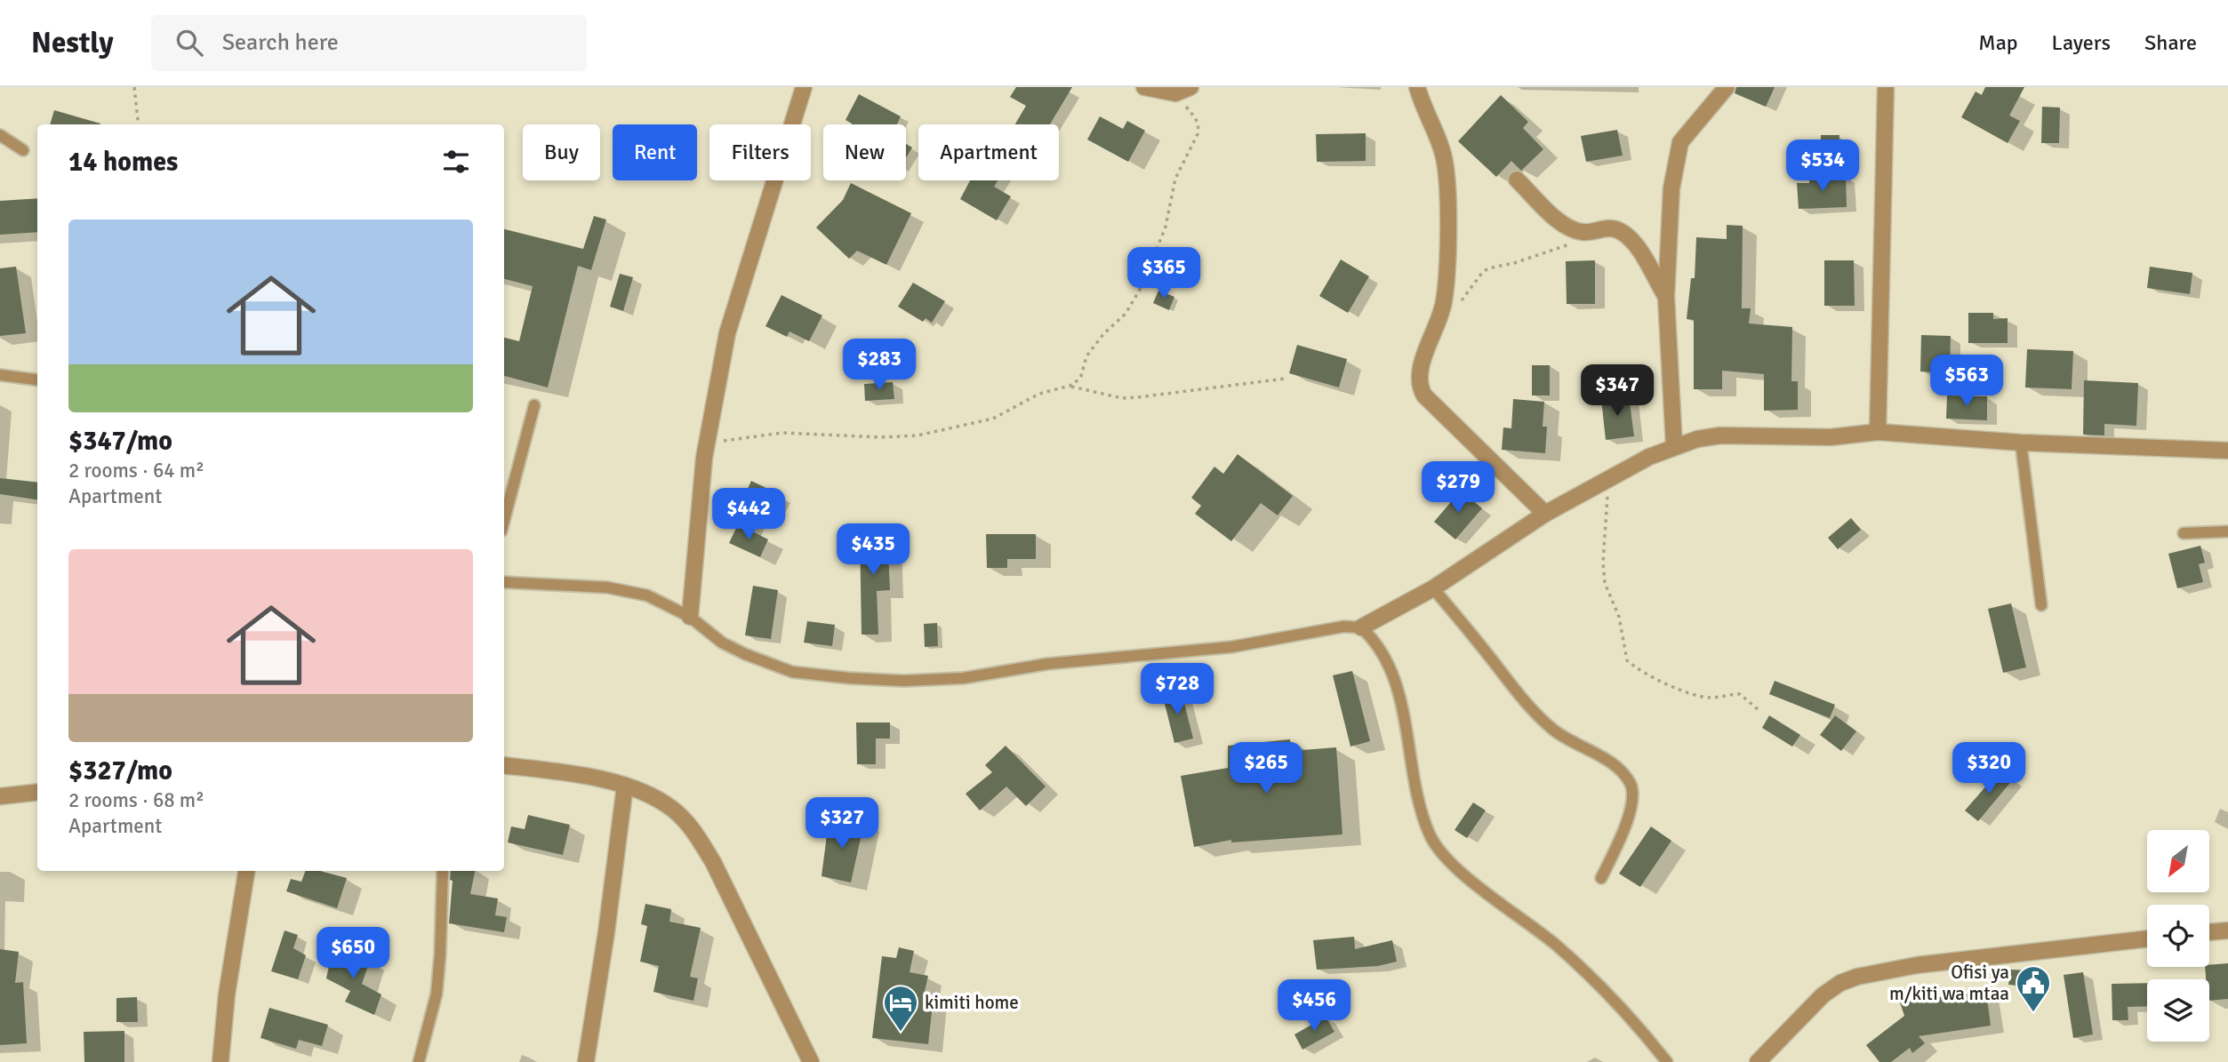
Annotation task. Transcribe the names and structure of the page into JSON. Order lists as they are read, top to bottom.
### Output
{
  "places": {
    "public building": ["Ofisi ya m/kiti wa mtaa"],
    "hotel": ["kimiti home"]
  },
  "north": "bottom left",
  "page": {
    "header": "Nestly",
    "search": "Search here",
    "nav": ["Map", "Layers", "Share"],
    "chip": [
      "Buy",
      "Rent",
      "Filters",
      "New",
      "Apartment"
    ],
    "heading": "14 homes",
    "price": [
      "$534",
      "$365",
      "$283",
      "$563",
      "$347",
      "$279",
      "$442",
      "$435",
      "$728",
      "$265",
      "$320",
      "$327",
      "$650",
      "$456"
    ],
    "list": [
      {
        "name": "$347/mo",
        "note": "2 rooms · 64 m² · Apartment"
      },
      {
        "name": "$327/mo",
        "note": "2 rooms · 68 m² · Apartment"
      }
    ]
  }
}
